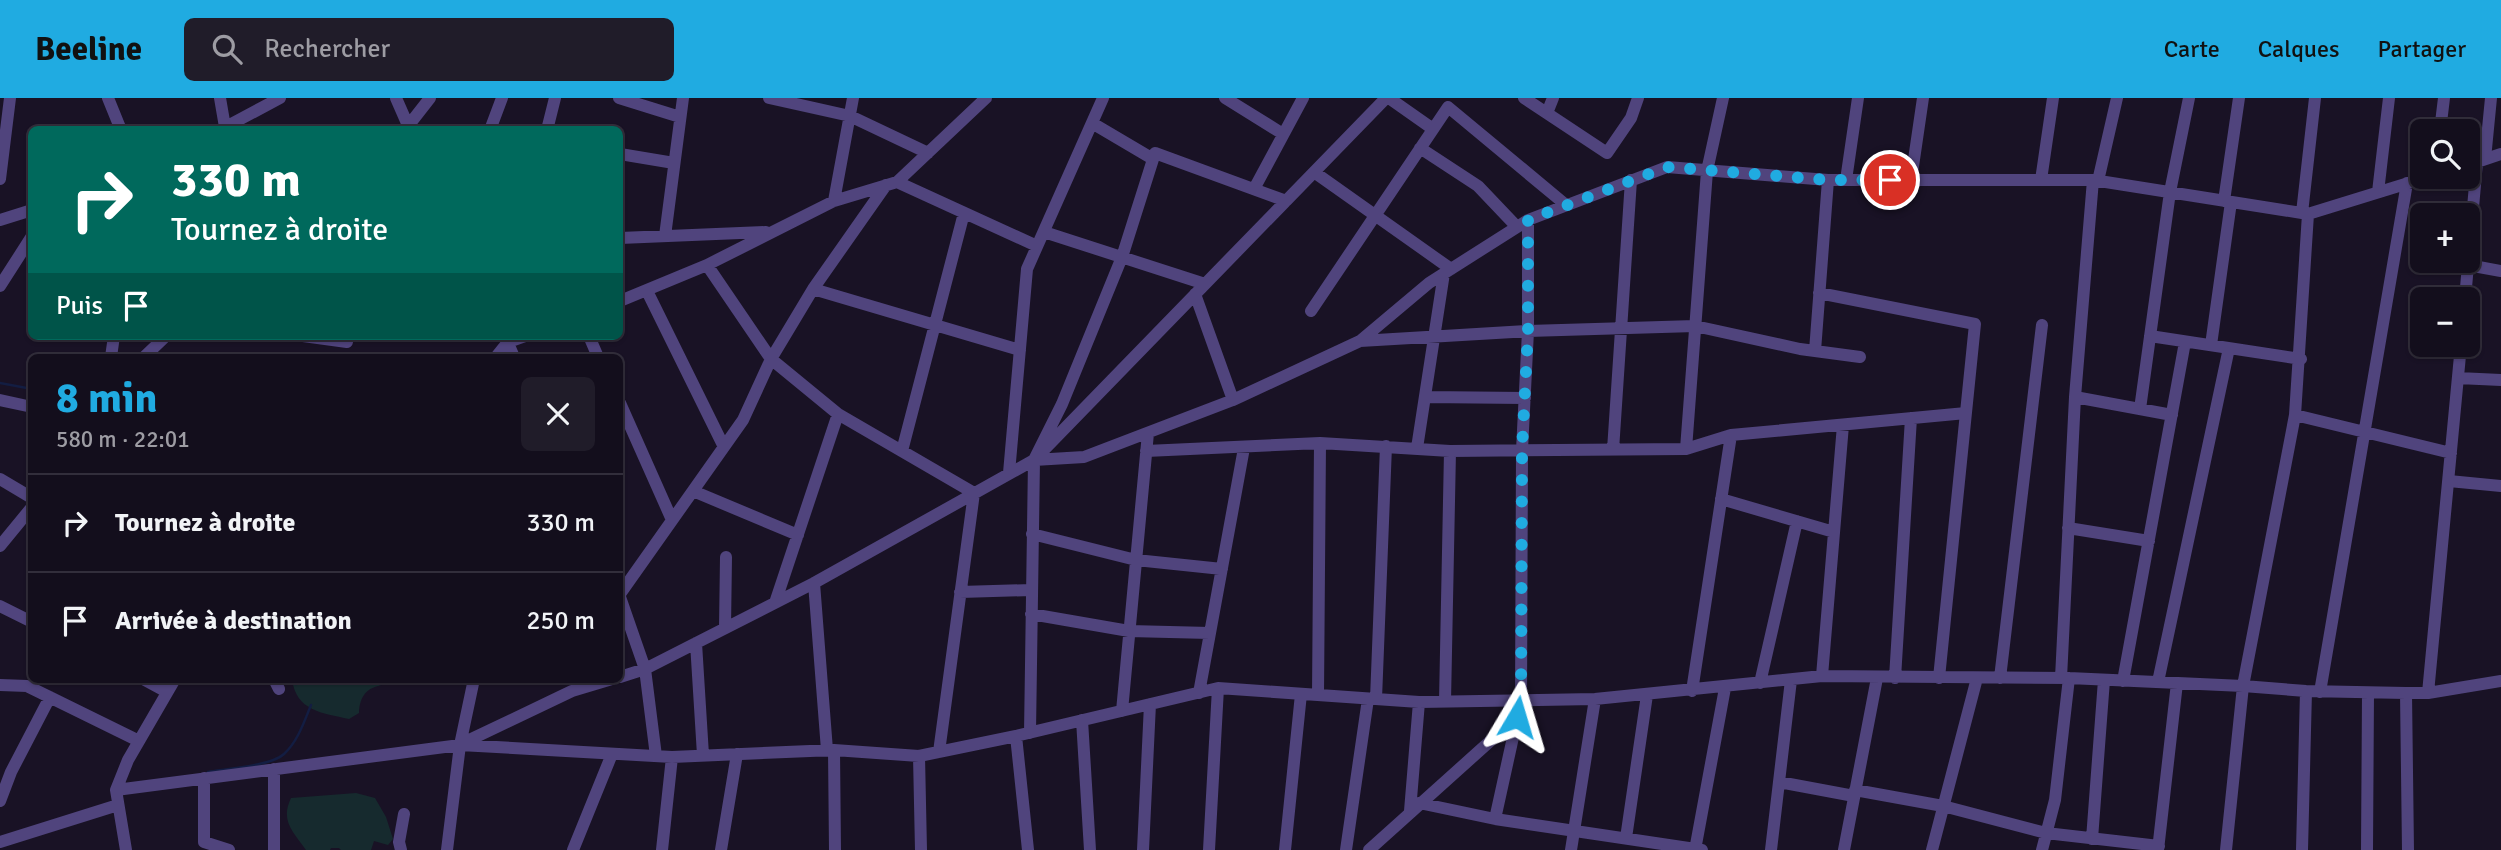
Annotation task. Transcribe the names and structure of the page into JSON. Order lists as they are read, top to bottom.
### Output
{
  "page": {
    "header": "Beeline",
    "search": "Rechercher",
    "nav": ["Carte", "Calques", "Partager"],
    "map_buttons": ["+", "−"],
    "turn": ["330 m", "Tournez à droite"],
    "then": "Puis",
    "heading": ["8 min", "580 m · 22:01"],
    "list": [
      {
        "name": "Tournez à droite",
        "value": "330 m"
      },
      {
        "name": "Arrivée à destination",
        "value": "250 m"
      }
    ]
  }
}
